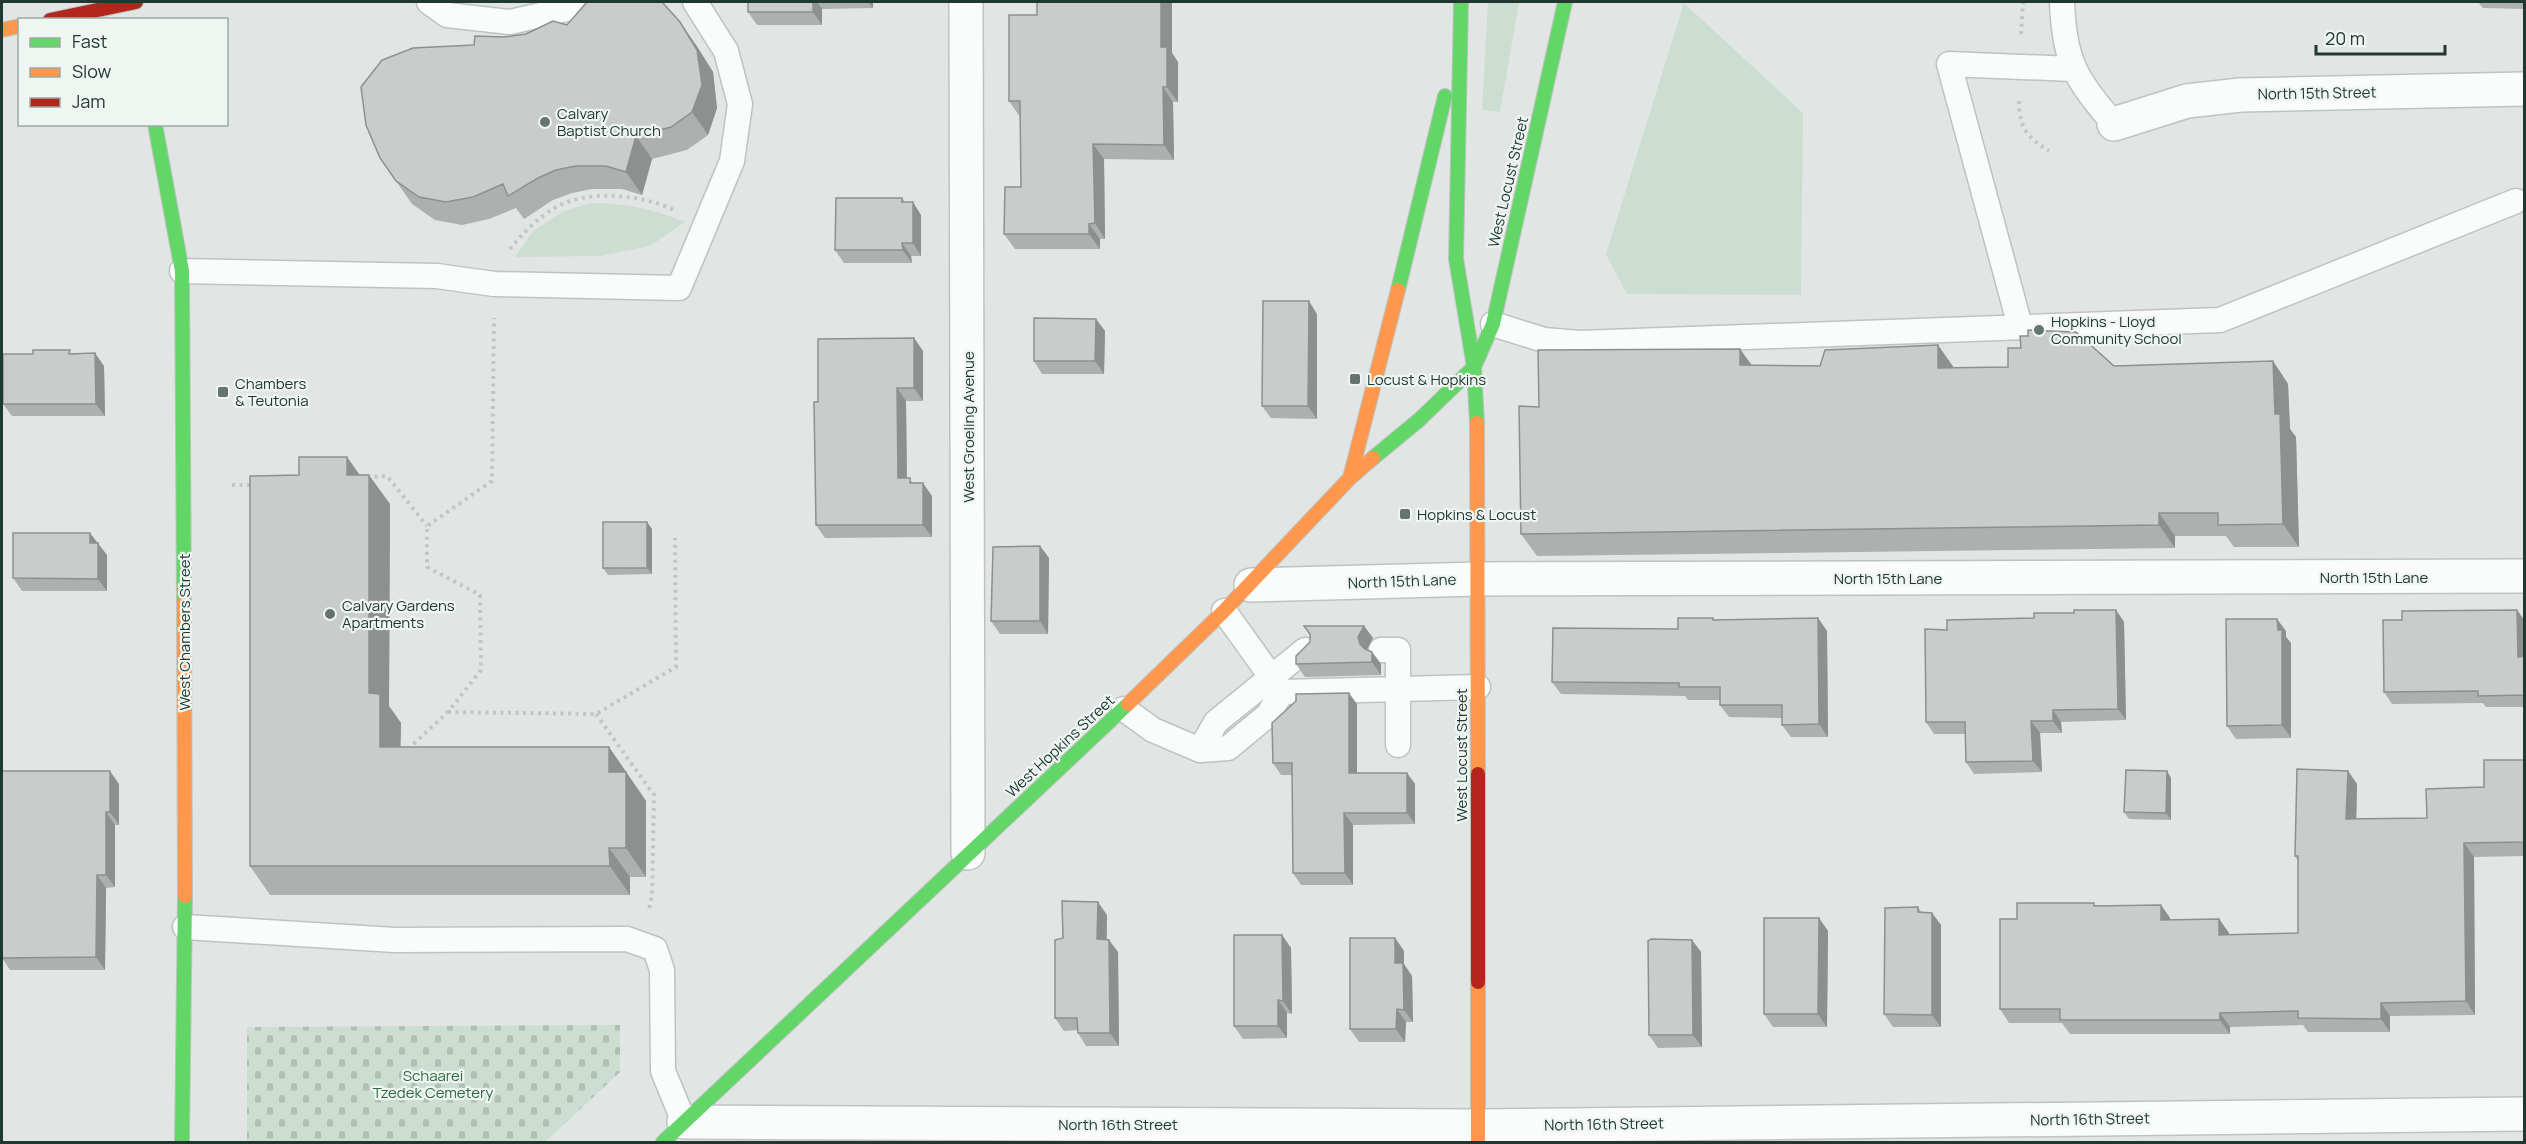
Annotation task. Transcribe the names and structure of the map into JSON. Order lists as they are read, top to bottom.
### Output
{
  "streets": {
    "street": [
      "North 15th Street",
      "West Locust Street",
      "West Groeling Avenue",
      "North 15th Lane",
      "West Chambers Street",
      "West Hopkins Street",
      "North 16th Street"
    ]
  },
  "crossings": [
    ["West Locust Street", "North 15th Lane"],
    ["West Locust Street", "West Hopkins Street"],
    ["West Locust Street", "North 16th Street"],
    ["West Groeling Avenue", "West Hopkins Street"],
    ["North 15th Lane", "West Hopkins Street"],
    ["West Hopkins Street", "North 16th Street"]
  ],
  "parks": ["Schaarei Tzedek Cemetery"],
  "places": {
    "other": ["Calvary Baptist Church", "Hopkins - Lloyd Community School", "Calvary Gardens Apartments"],
    "transit": ["Locust & Hopkins", "Chambers & Teutonia", "Hopkins & Locust"]
  },
  "legend": ["Fast", "Slow", "Jam"],
  "scale_bar": "20 m"
}
